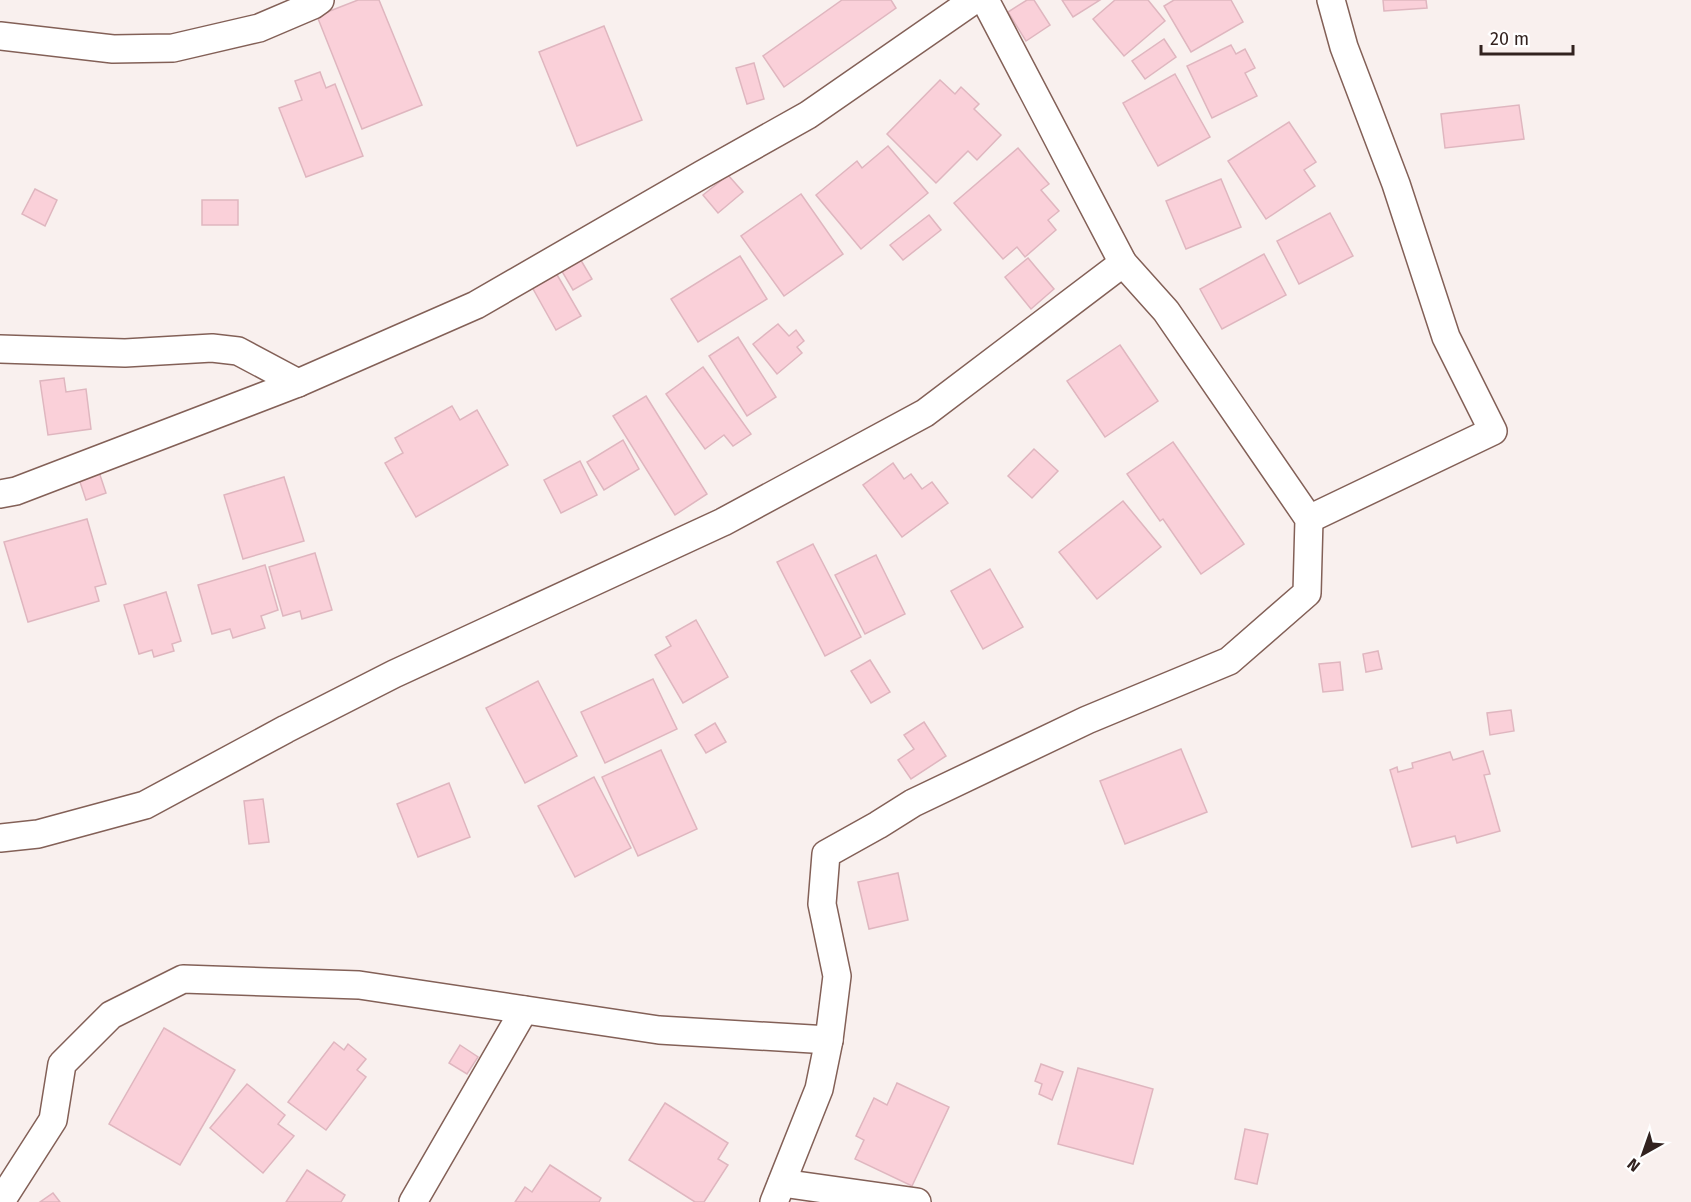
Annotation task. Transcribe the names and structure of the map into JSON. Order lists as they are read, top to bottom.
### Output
{
  "scale_bar": "20 m",
  "north": "bottom left"
}
